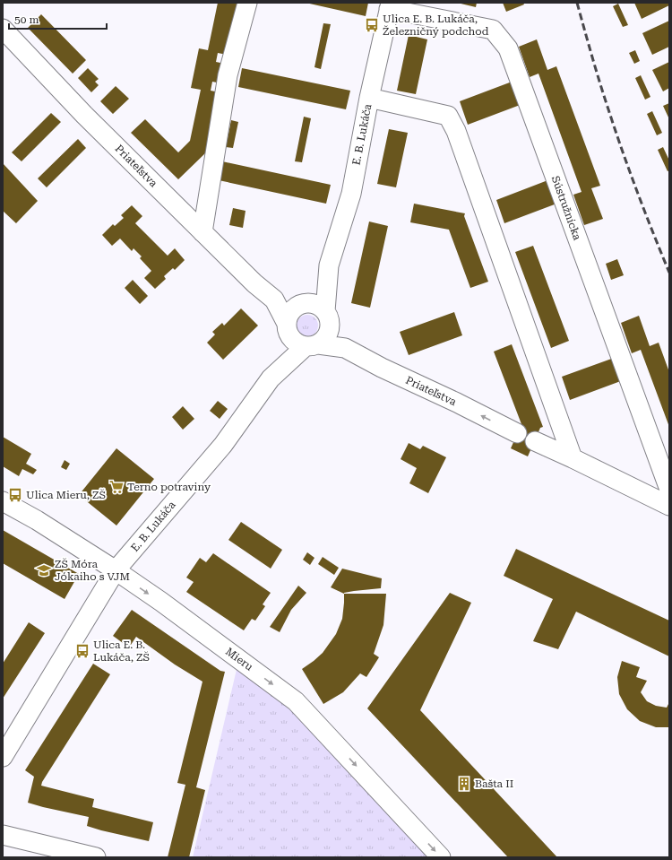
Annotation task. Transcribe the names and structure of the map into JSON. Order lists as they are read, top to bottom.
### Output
{
  "streets": {
    "street": [
      "E. B. Lukáča",
      "Priateľstva",
      "Sústružnícka",
      "Mieru"
    ]
  },
  "crossings": [
    ["E. B. Lukáča", "Priateľstva"],
    ["E. B. Lukáča", "Sústružnícka"],
    ["E. B. Lukáča", "Mieru"]
  ],
  "one_way": ["Mieru"],
  "places": {
    "bus stop": ["Ulica E. B. Lukáča, Železničný podchod", "Ulica Mieru, ZŠ", "Ulica E. B. Lukáča, ZŠ"],
    "supermarket": ["Terno potraviny"],
    "school or university": ["ZŠ Móra Jókaiho s VJM"],
    "building": ["Bašta II"]
  },
  "scale_bar": "50 m"
}
